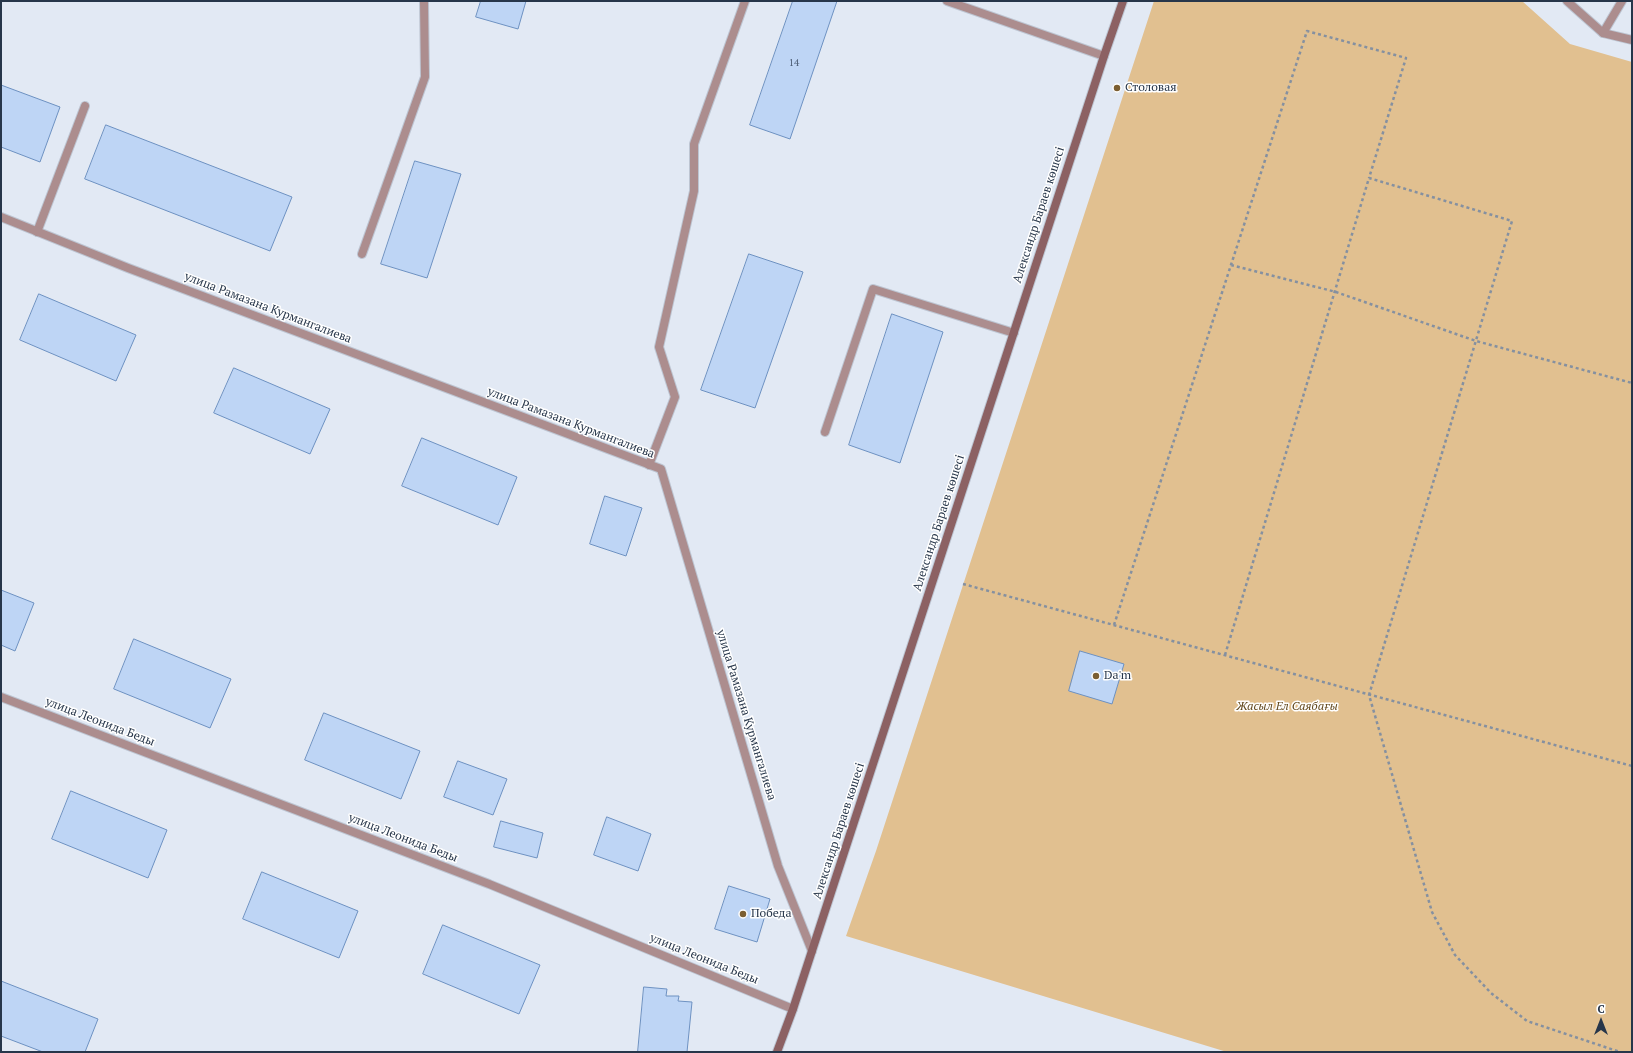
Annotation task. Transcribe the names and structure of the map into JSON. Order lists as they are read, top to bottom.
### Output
{
  "streets": {
    "street": ["Александр Бараев көшесі", "улица Рамазана Курмангалиева", "улица Леонида Беды"]
  },
  "crossings": [
    ["Александр Бараев көшесі", "улица Рамазана Курмангалиева"],
    ["Александр Бараев көшесі", "улица Леонида Беды"]
  ],
  "parks": ["Жасыл Ел Саябағы"],
  "places": ["Столовая", "Da'm", "Победа"],
  "house_numbers": ["14"],
  "north": "top"
}
